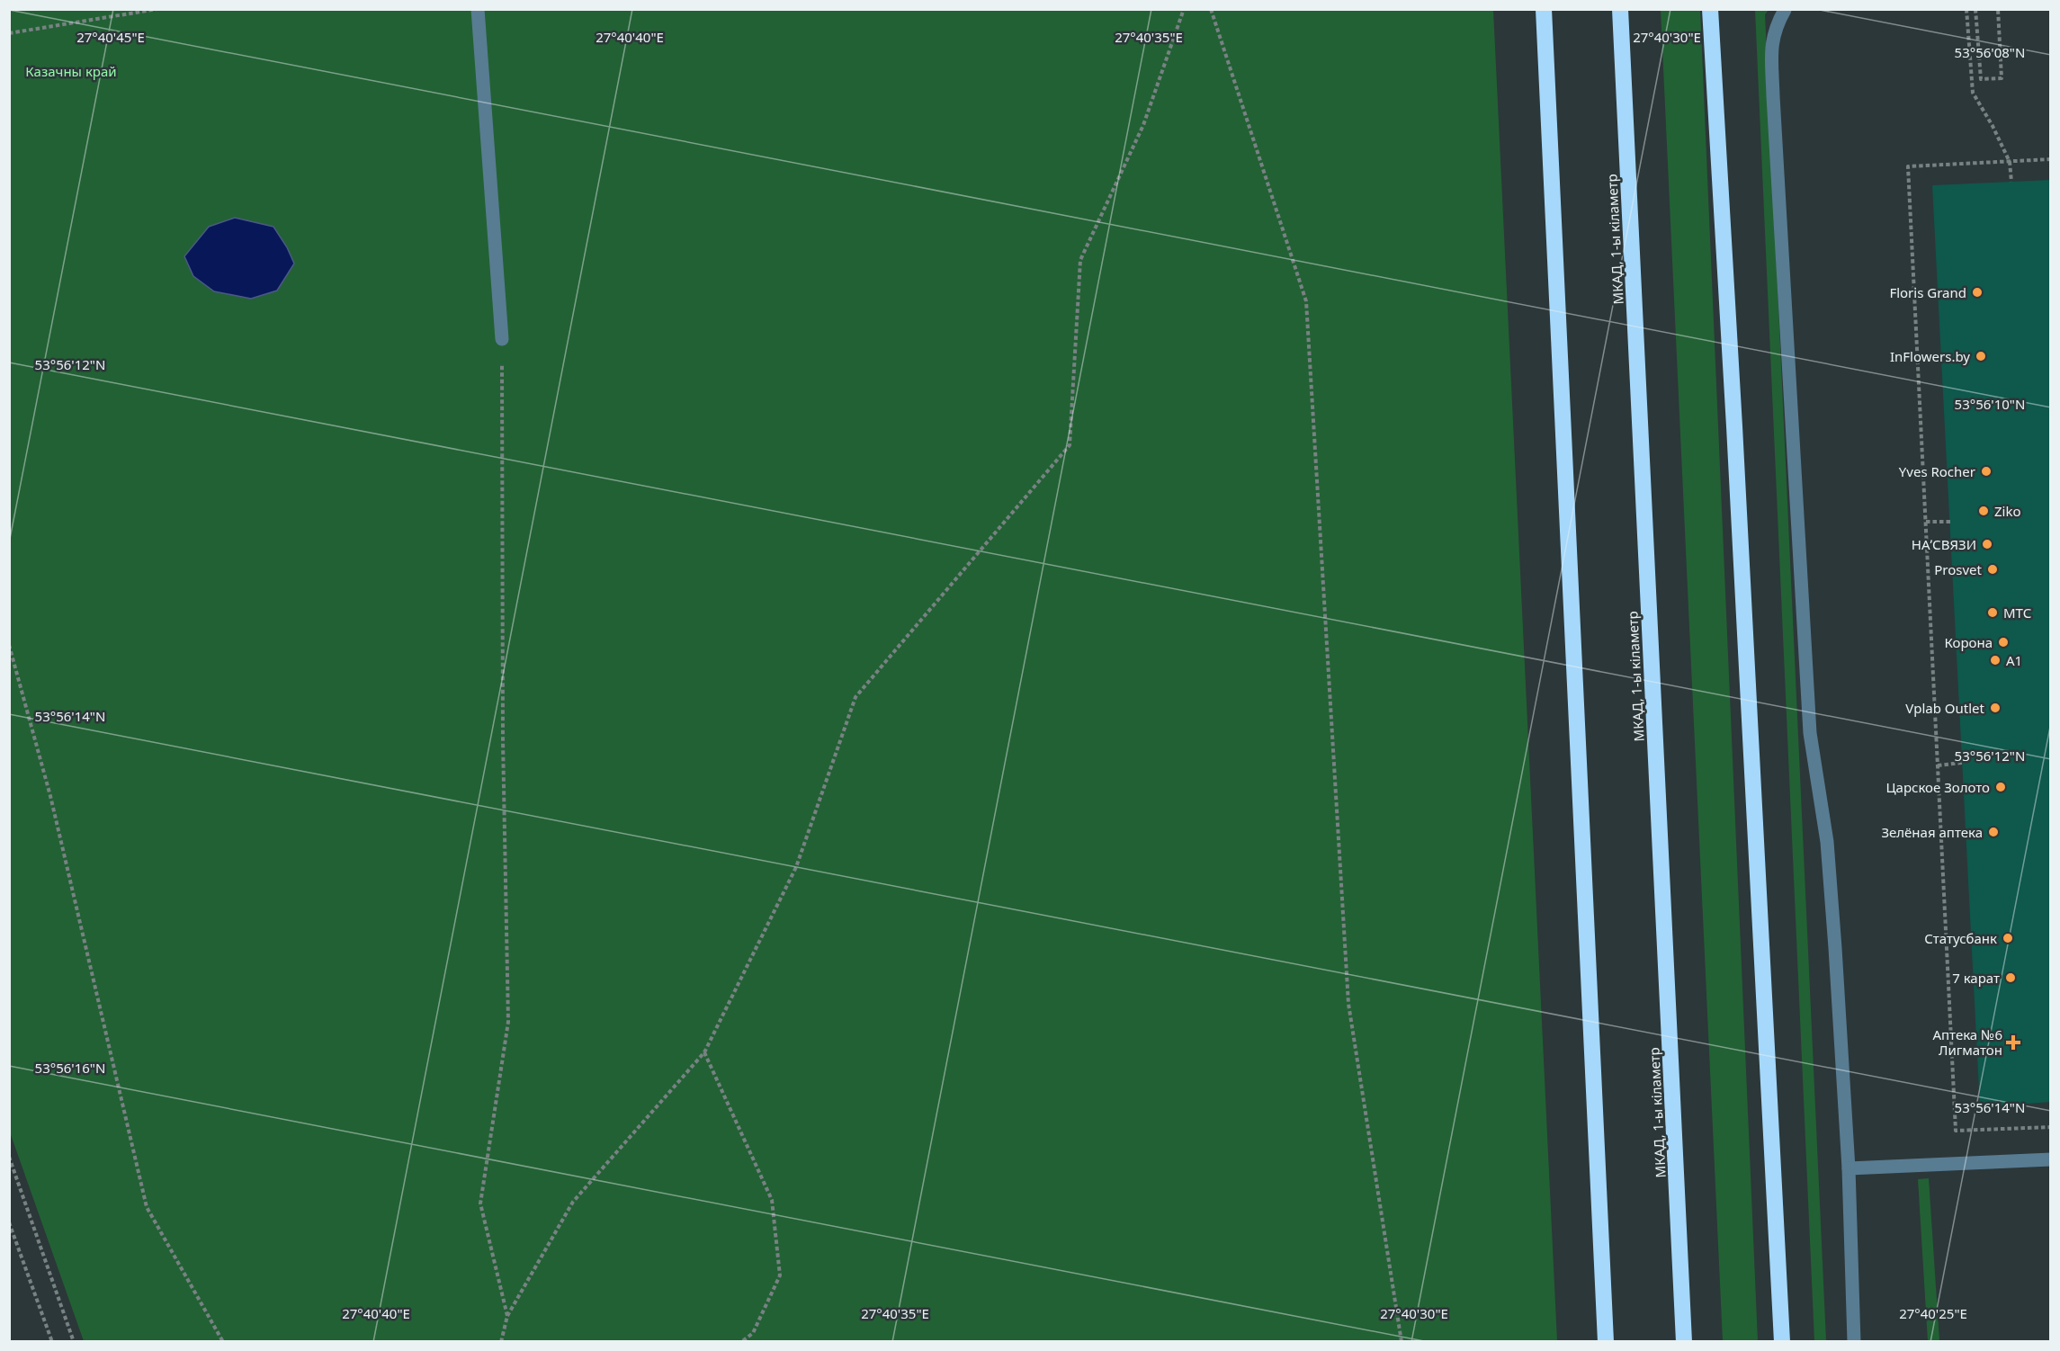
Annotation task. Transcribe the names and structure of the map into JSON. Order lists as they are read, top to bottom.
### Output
{
  "streets": {
    "highway": ["МКАД, 1-ы кіламетр"]
  },
  "parks": ["Казачны край"],
  "places": {
    "other": [
      "Floris Grand",
      "InFlowers.by",
      "Yves Rocher",
      "Ziko",
      "НАʼСВЯЗИ",
      "Prosvet",
      "МТС",
      "Корона",
      "A1",
      "Vplab Outlet",
      "Царское Золото",
      "Зелёная аптека",
      "Статусбанк",
      "7 карат"
    ],
    "health": ["Аптека №6 Лигматон"]
  },
  "coordinates": [
    "27°40'45\"E",
    "27°40'40\"E",
    "27°40'35\"E",
    "27°40'30\"E",
    "53°56'08\"N",
    "53°56'12\"N",
    "53°56'10\"N",
    "53°56'14\"N",
    "53°56'16\"N",
    "27°40'25\"E"
  ]
}
